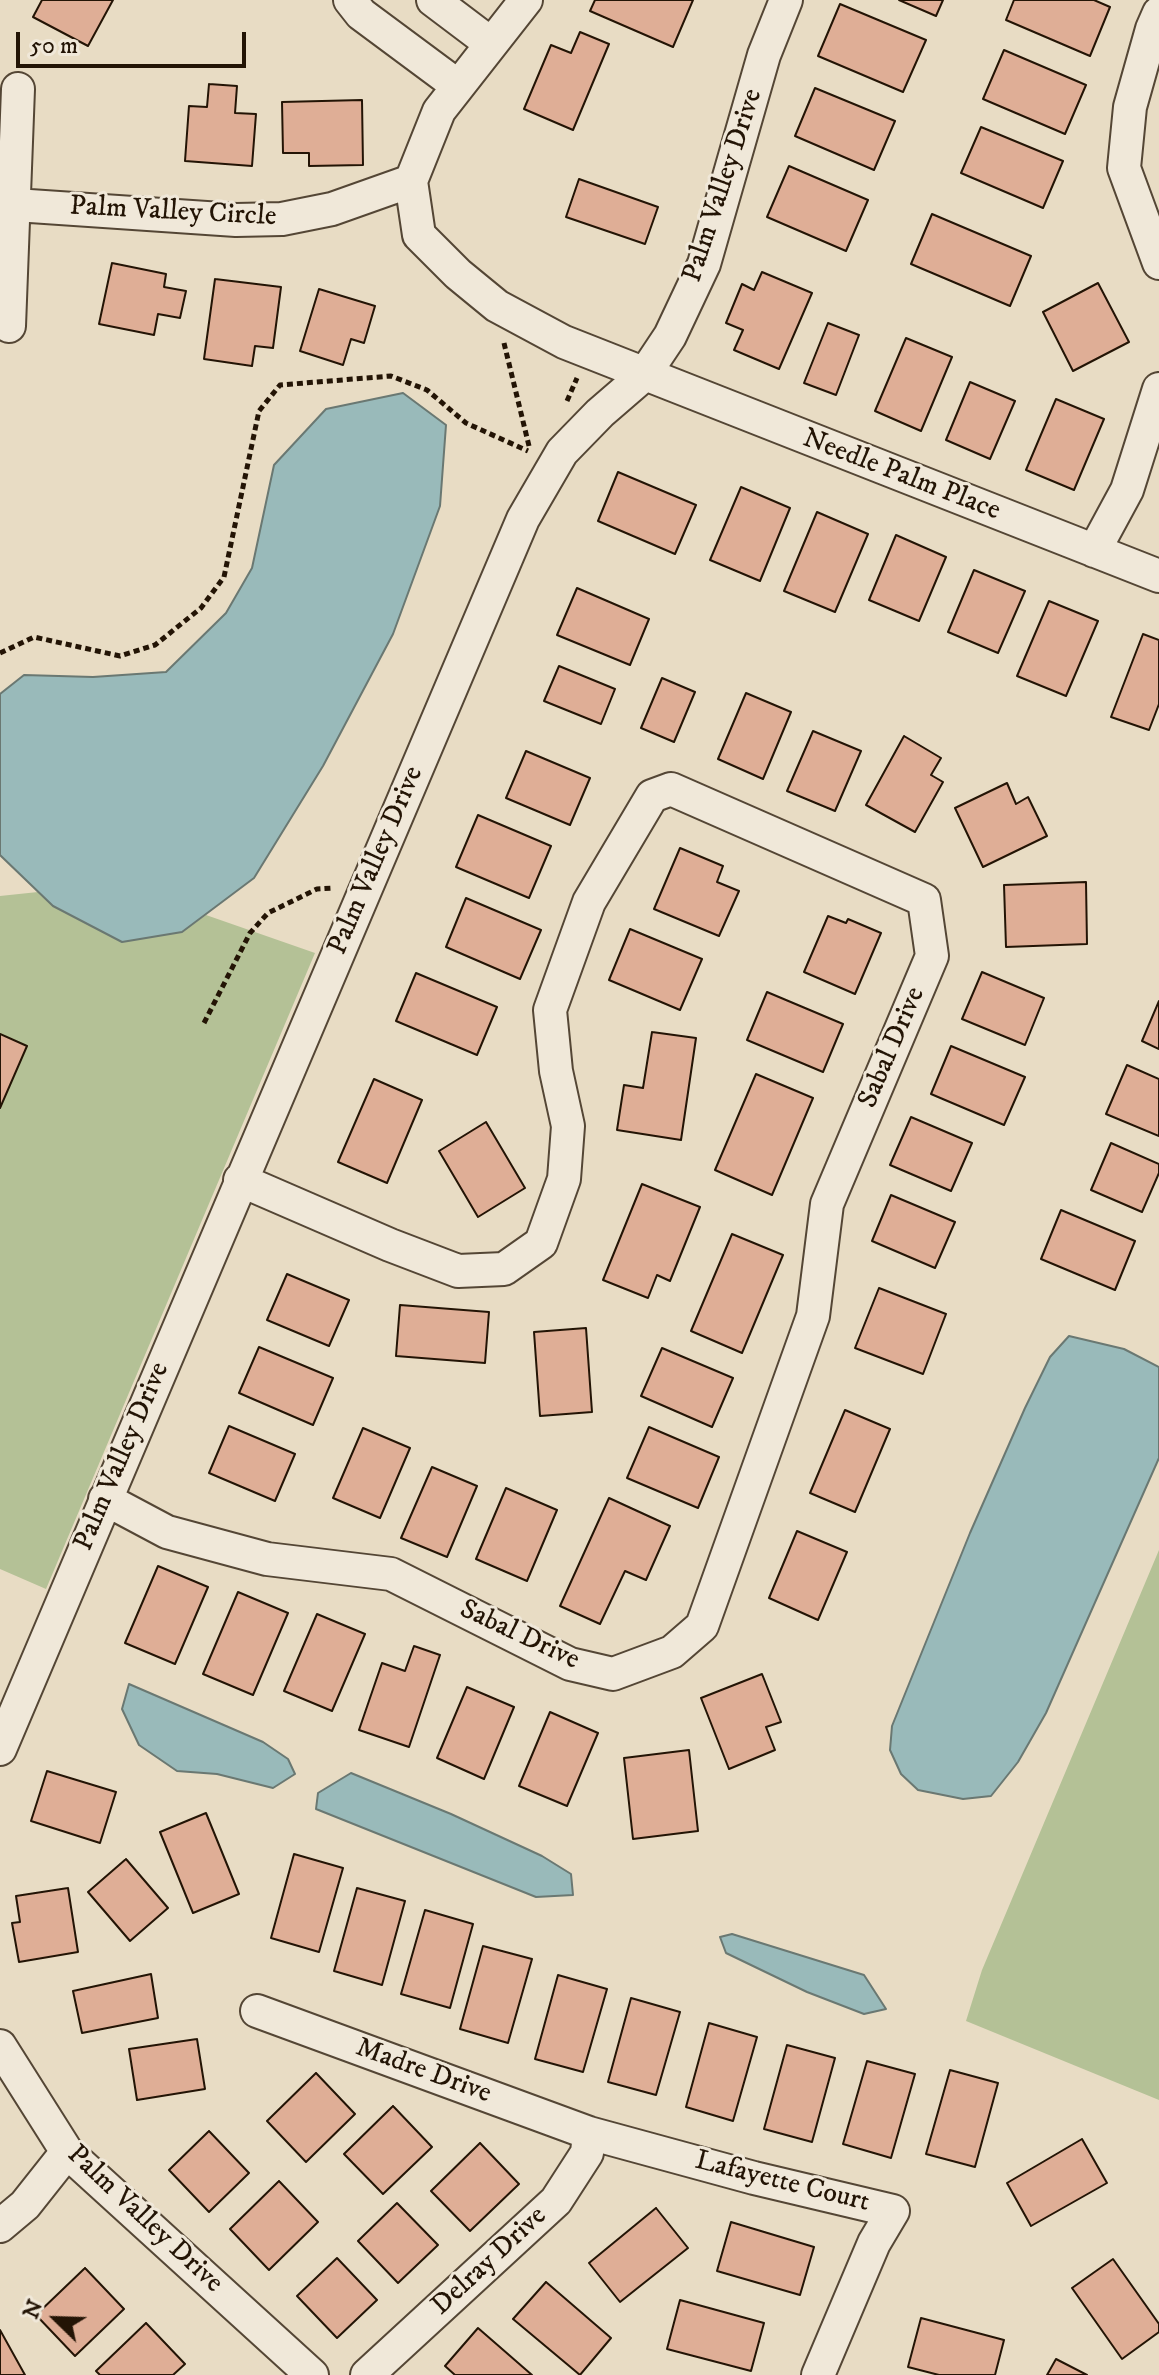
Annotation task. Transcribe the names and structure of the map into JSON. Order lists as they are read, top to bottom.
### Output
{
  "streets": {
    "street": [
      "Palm Valley Drive",
      "Palm Valley Circle",
      "Needle Palm Place",
      "Sabal Drive",
      "Madre Drive",
      "Lafayette Court",
      "Delray Drive"
    ]
  },
  "crossings": [
    ["Palm Valley Drive", "Needle Palm Place"],
    ["Palm Valley Drive", "Sabal Drive"],
    ["Palm Valley Circle", "Needle Palm Place"],
    ["Madre Drive", "Lafayette Court"],
    ["Madre Drive", "Delray Drive"],
    ["Lafayette Court", "Delray Drive"]
  ],
  "scale_bar": "50 m",
  "north": "top left"
}
